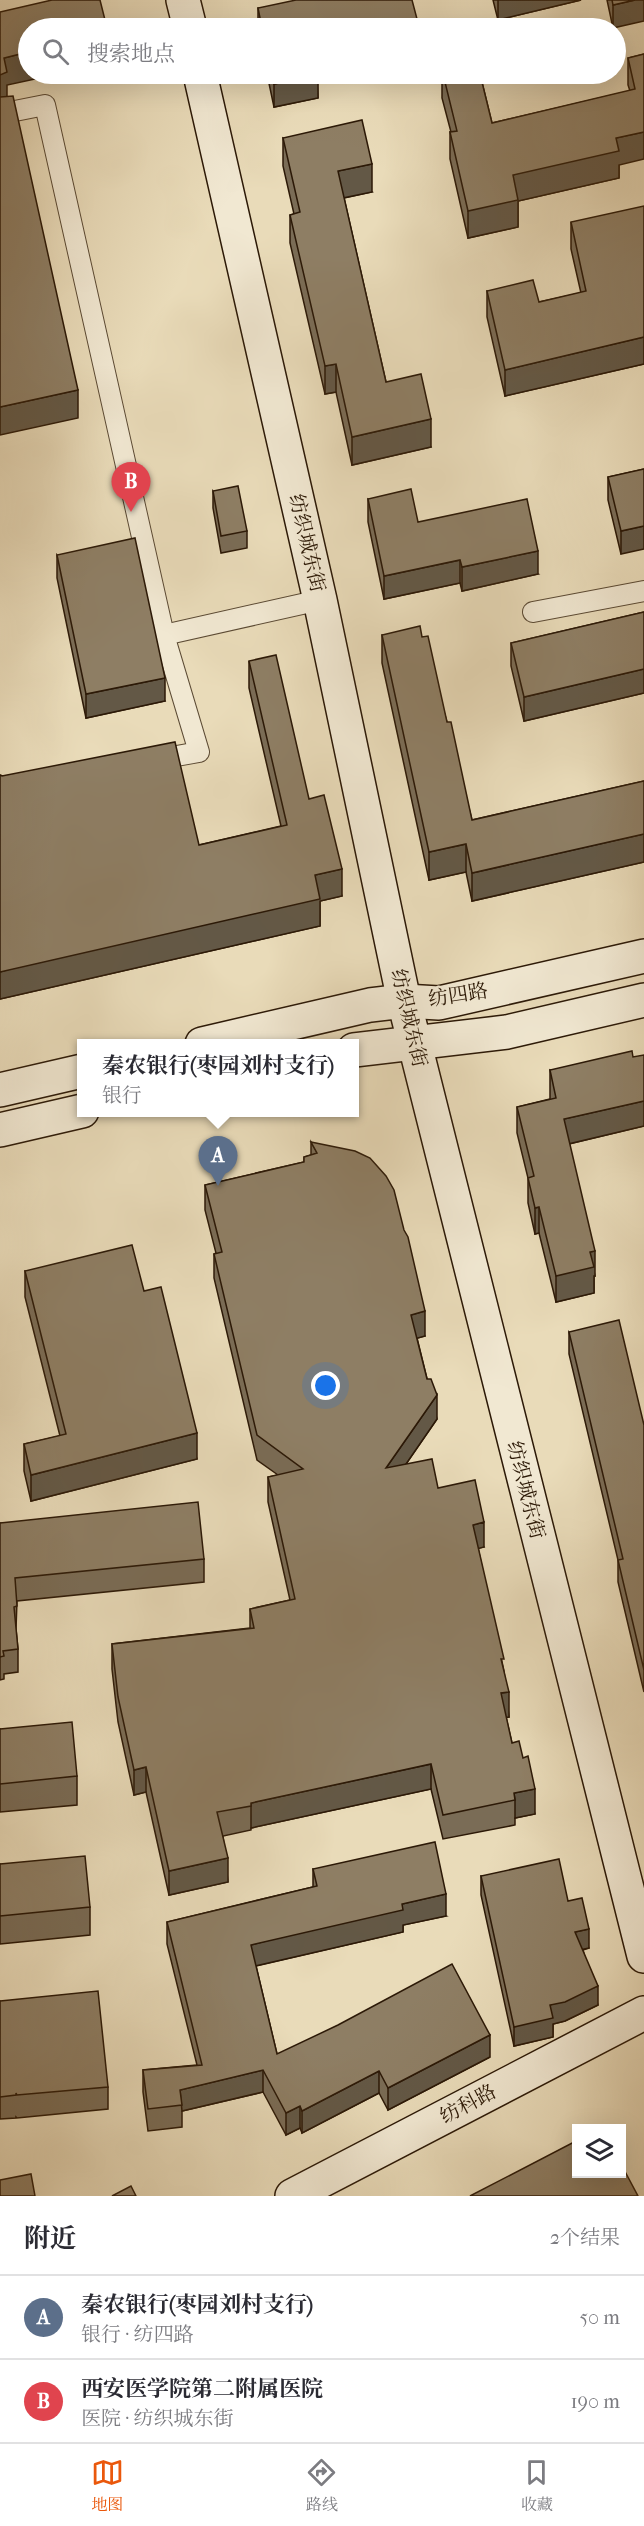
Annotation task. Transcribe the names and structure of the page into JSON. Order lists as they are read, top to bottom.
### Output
{
  "streets": {
    "street": ["纺织城东街", "纺四路", "纺科路"]
  },
  "crossings": [
    ["纺织城东街", "纺四路"]
  ],
  "page": {
    "search": "搜索地点",
    "pins": ["B", "A"],
    "popup": ["秦农银行(枣园刘村支行)", "银行"],
    "heading": ["附近", "2个结果"],
    "list": [
      {
        "mark": "A",
        "name": "秦农银行(枣园刘村支行)",
        "note": "银行 · 纺四路",
        "value": "50 m"
      },
      {
        "mark": "B",
        "name": "西安医学院第二附属医院",
        "note": "医院 · 纺织城东街",
        "value": "190 m"
      }
    ],
    "nav": ["地图", "路线", "收藏"]
  }
}
